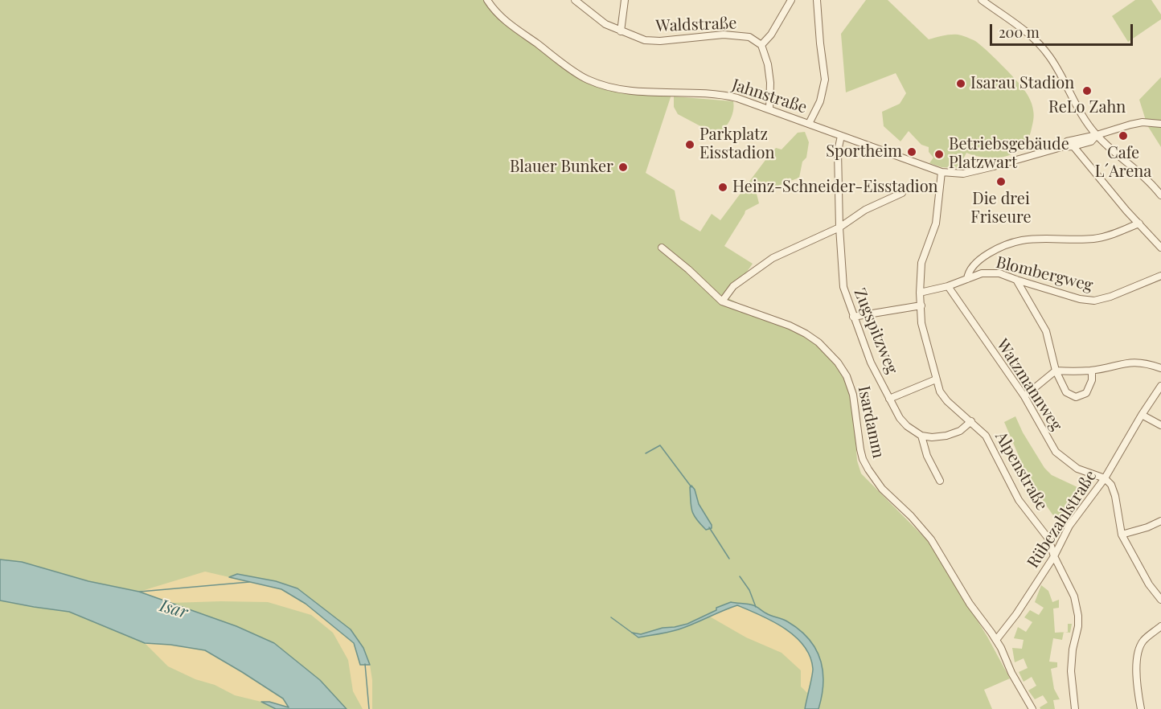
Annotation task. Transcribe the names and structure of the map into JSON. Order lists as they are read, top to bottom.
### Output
{
  "streets": {
    "street": [
      "Waldstraße",
      "Jahnstraße",
      "Blombergweg",
      "Zugspitzweg",
      "Watzmannweg",
      "Isardamm",
      "Alpenstraße",
      "Rübezahlstraße"
    ]
  },
  "crossings": [
    ["Jahnstraße", "Zugspitzweg"],
    ["Jahnstraße", "Alpenstraße"],
    ["Blombergweg", "Watzmannweg"],
    ["Blombergweg", "Alpenstraße"],
    ["Watzmannweg", "Rübezahlstraße"],
    ["Isardamm", "Rübezahlstraße"],
    ["Alpenstraße", "Rübezahlstraße"]
  ],
  "water": ["Isar"],
  "places": [
    "Isarau Stadion",
    "ReLo Zahn",
    "Cafe L´Arena",
    "Parkplatz Eisstadion",
    "Sportheim",
    "Betriebsgebäude Platzwart",
    "Blauer Bunker",
    "Die drei Friseure",
    "Heinz-Schneider-Eisstadion"
  ],
  "scale_bar": "200 m"
}
